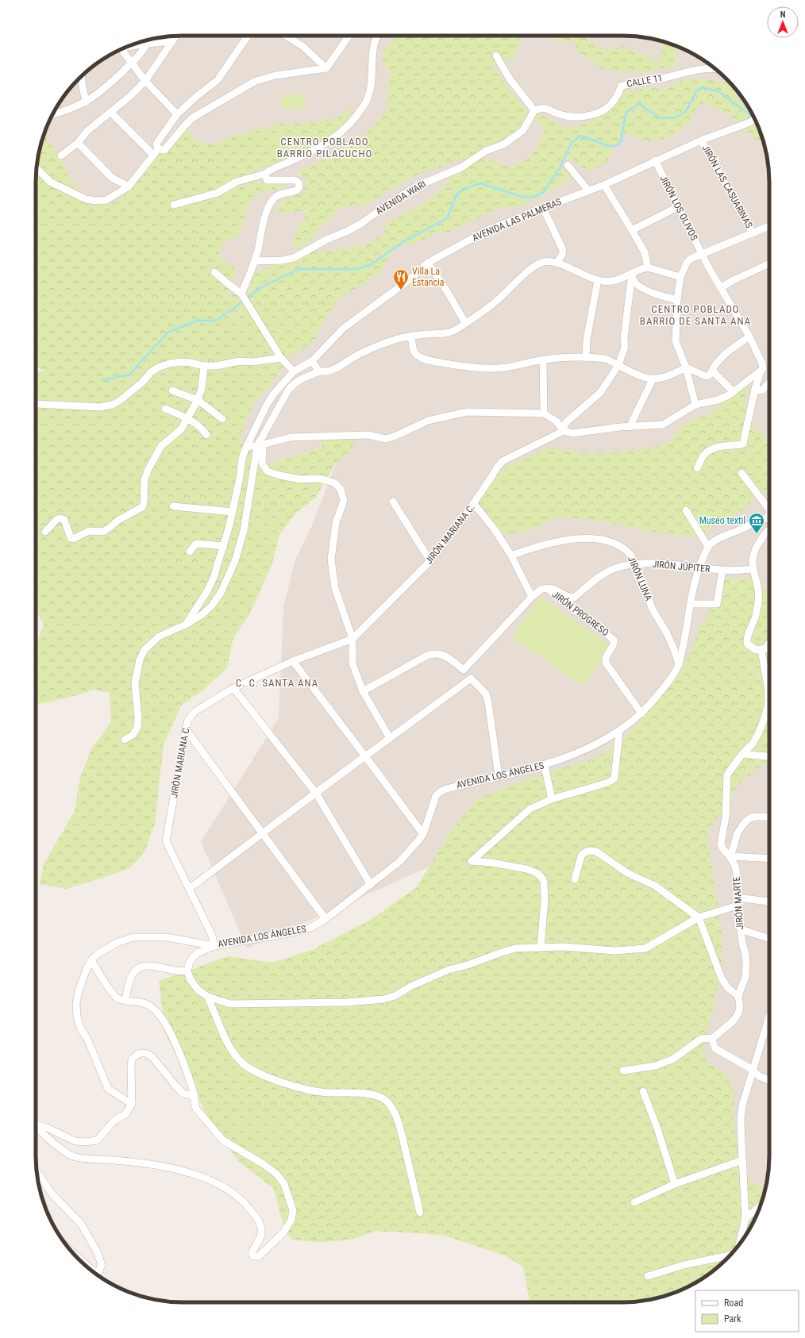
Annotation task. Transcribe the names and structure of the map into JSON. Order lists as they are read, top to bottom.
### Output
{
  "streets": {
    "street": [
      "CALLE 11",
      "JIRÓN LAS CASUARINAS",
      "AVENIDA WARI",
      "JIRÓN LOS OLIVOS",
      "AVENIDA LAS PALMERAS",
      "JIRÓN MARIANA C.",
      "JIRÓN JÚPITER",
      "JIRÓN LUNA",
      "JIRÓN PROGRESO",
      "AVENIDA LOS ÁNGELES",
      "JIRÓN MARTE"
    ]
  },
  "crossings": [
    ["CALLE 11", "AVENIDA WARI"],
    ["JIRÓN LAS CASUARINAS", "AVENIDA LAS PALMERAS"],
    ["JIRÓN LOS OLIVOS", "AVENIDA LAS PALMERAS"],
    ["JIRÓN MARIANA C.", "AVENIDA LOS ÁNGELES"],
    ["JIRÓN JÚPITER", "JIRÓN LUNA"],
    ["JIRÓN JÚPITER", "JIRÓN PROGRESO"],
    ["JIRÓN JÚPITER", "AVENIDA LOS ÁNGELES"],
    ["JIRÓN LUNA", "AVENIDA LOS ÁNGELES"],
    ["JIRÓN PROGRESO", "AVENIDA LOS ÁNGELES"]
  ],
  "districts": ["CENTRO POBLADO BARRIO PILACUCHO", "CENTRO POBLADO BARRIO DE SANTA ANA", "C. C. SANTA ANA"],
  "places": {
    "restaurant": ["Villa La Estancia"],
    "museum": ["Museo textil"]
  },
  "legend": ["Road", "Park"],
  "north": "top"
}
